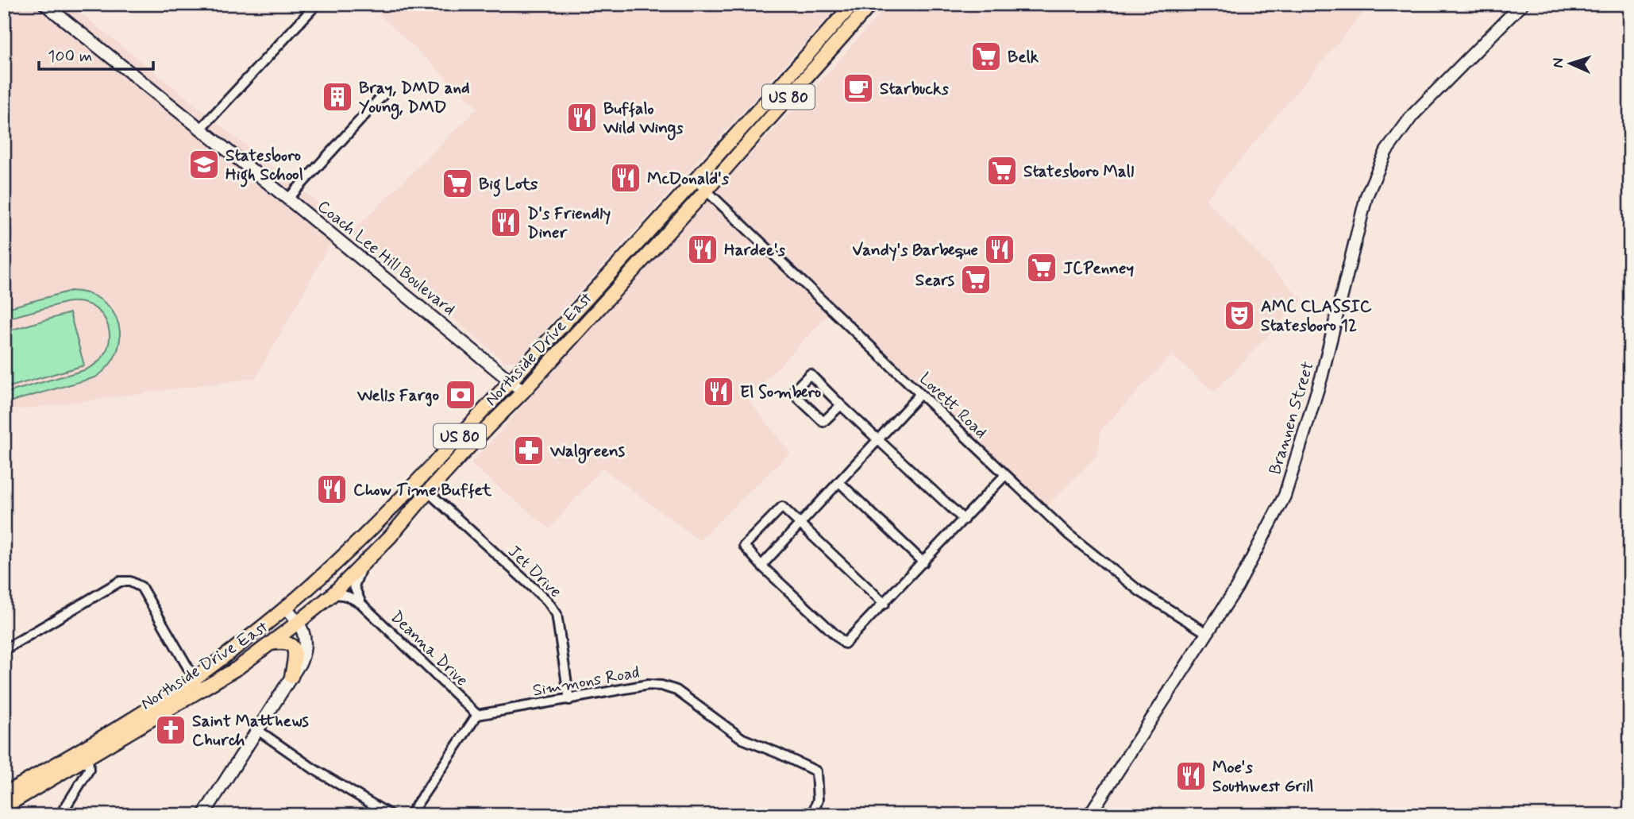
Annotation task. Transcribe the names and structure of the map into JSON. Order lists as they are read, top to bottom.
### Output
{
  "streets": {
    "main road": ["US 80", "Northside Drive East"],
    "street": [
      "Coach Lee Hill Boulevard",
      "Lovett Road",
      "Brannen Street",
      "Jet Drive",
      "Deanna Drive",
      "Simmons Road"
    ]
  },
  "crossings": [
    ["Coach Lee Hill Boulevard", "Northside Drive East"],
    ["Northside Drive East", "Lovett Road"],
    ["Northside Drive East", "Jet Drive"],
    ["Northside Drive East", "Deanna Drive"],
    ["Lovett Road", "Brannen Street"],
    ["Jet Drive", "Simmons Road"],
    ["Deanna Drive", "Simmons Road"]
  ],
  "places": {
    "supermarket": [
      "Belk",
      "Statesboro Mall",
      "Big Lots",
      "JCPenney",
      "Sears"
    ],
    "cafe": ["Starbucks"],
    "building": ["Bray, DMD and Young, DMD"],
    "restaurant": [
      "Buffalo Wild Wings",
      "McDonald's",
      "D's Friendly Diner",
      "Hardee's",
      "Vandy's Barbeque",
      "El Sombero",
      "Chow Time Buffet",
      "Moe's Southwest Grill"
    ],
    "school or university": ["Statesboro High School"],
    "theatre": ["AMC CLASSIC Statesboro 12"],
    "bank": ["Wells Fargo"],
    "pharmacy": ["Walgreens"],
    "church": ["Saint Matthews Church"]
  },
  "scale_bar": "100 m",
  "north": "left"
}
